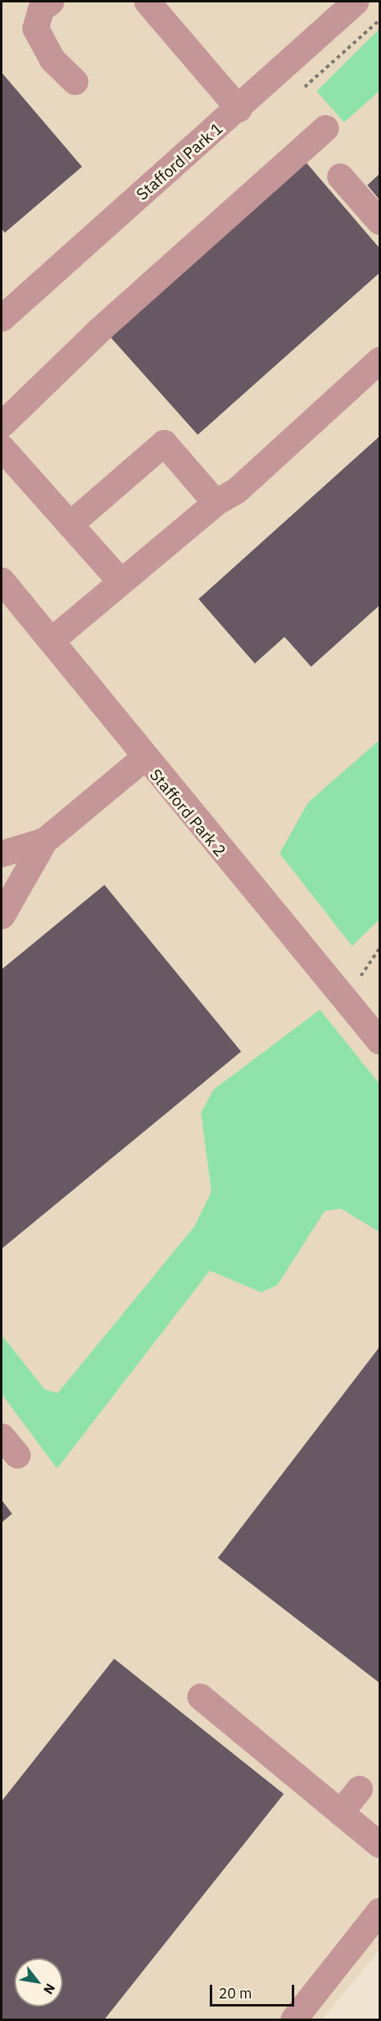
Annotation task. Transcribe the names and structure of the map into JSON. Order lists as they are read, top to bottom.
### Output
{
  "streets": {
    "street": ["Stafford Park 1", "Stafford Park 2"]
  },
  "scale_bar": "20 m",
  "north": "bottom right"
}
